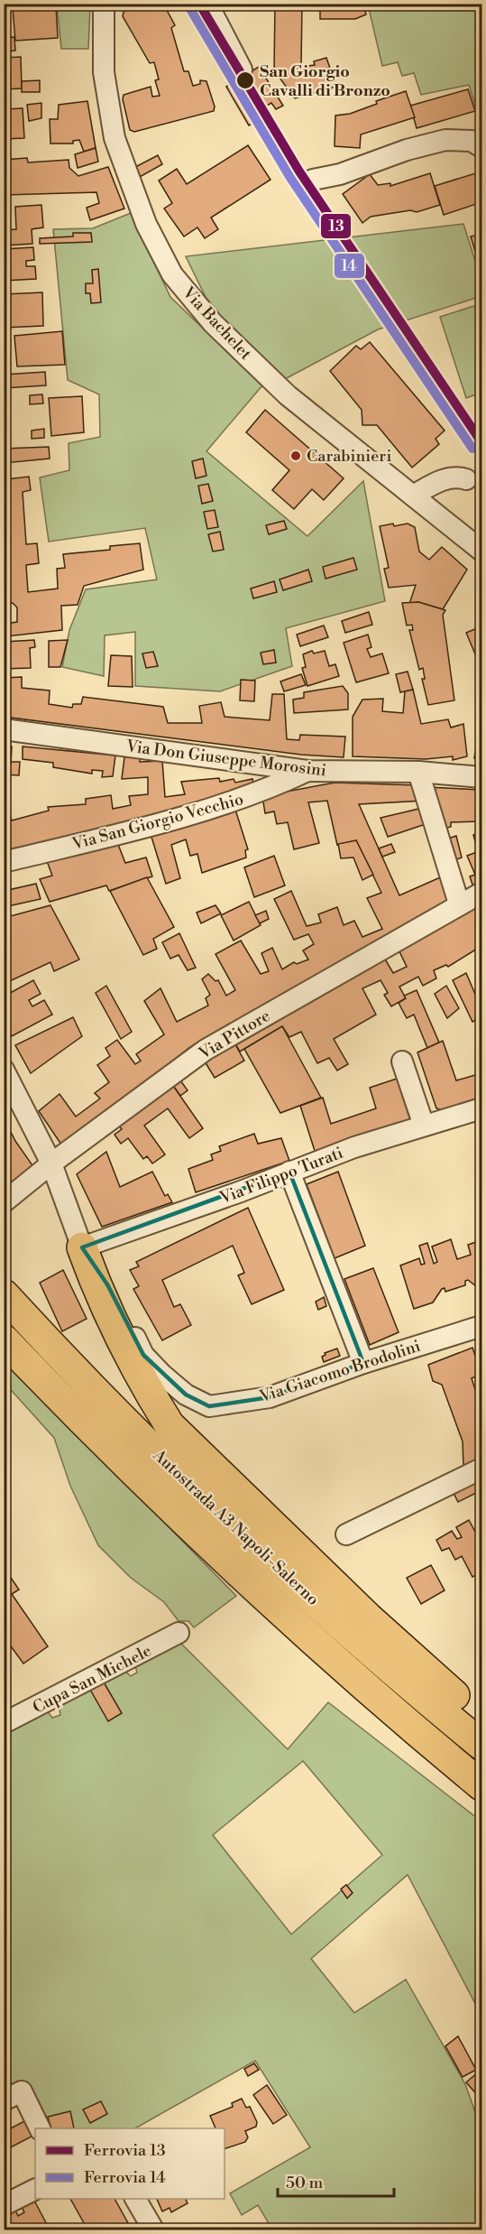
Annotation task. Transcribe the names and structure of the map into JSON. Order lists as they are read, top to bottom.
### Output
{
  "streets": {
    "highway": ["Autostrada A3 Napoli-Salerno"],
    "street": [
      "Via Bachelet",
      "Via Don Giuseppe Morosini",
      "Via San Giorgio Vecchio",
      "Via Pittore",
      "Via Filippo Turati",
      "Via Giacomo Brodolini",
      "Cupa San Michele"
    ]
  },
  "crossings": [
    ["Via Don Giuseppe Morosini", "Via San Giorgio Vecchio"],
    ["Via Pittore", "Via Giacomo Brodolini"],
    ["Via Filippo Turati", "Via Giacomo Brodolini"]
  ],
  "places": ["San Giorgio Cavalli di Bronzo", "Carabinieri"],
  "lines": ["rail line 13", "rail line 14"],
  "legend": ["Ferrovia 13", "Ferrovia 14"],
  "scale_bar": "50 m"
}
